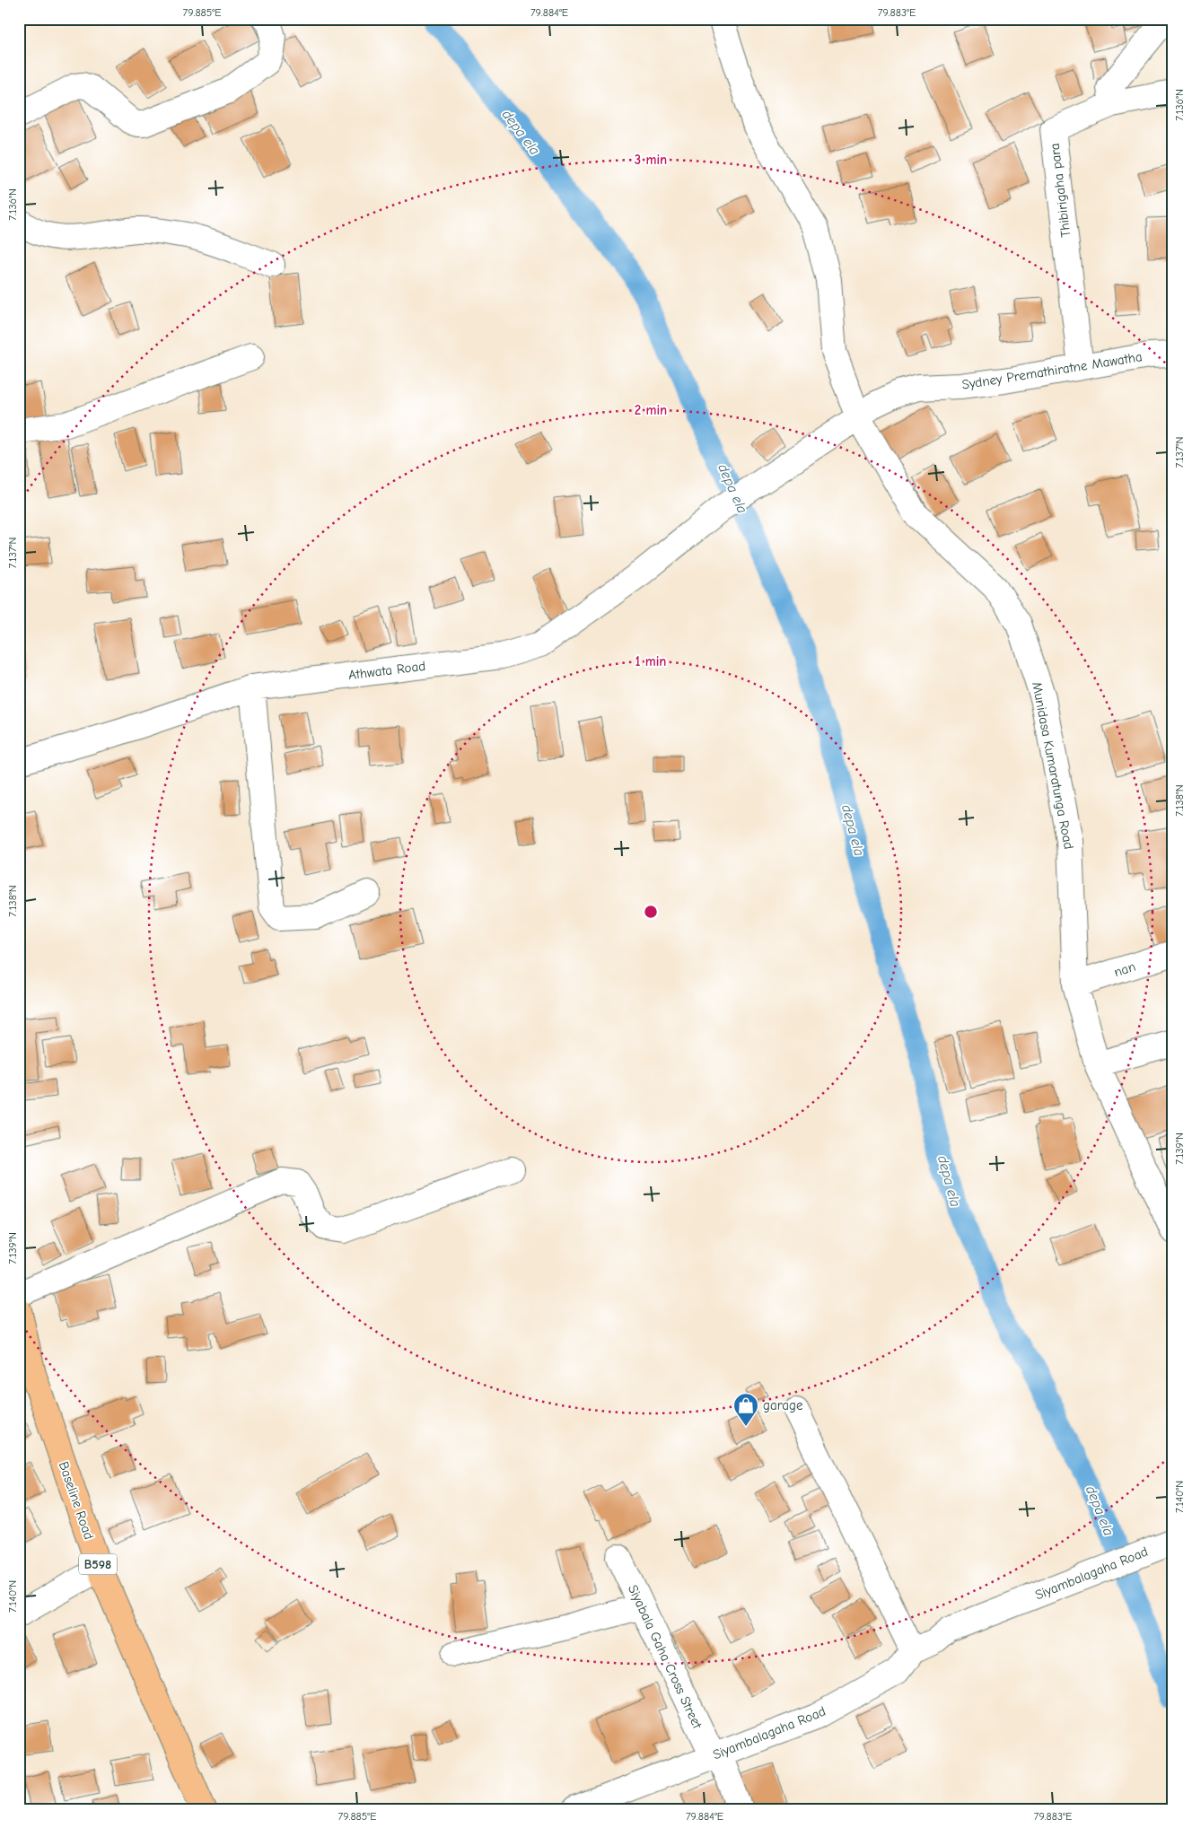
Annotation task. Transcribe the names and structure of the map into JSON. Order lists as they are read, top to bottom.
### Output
{
  "streets": {
    "main road": ["Baseline Road", "B598"],
    "street": [
      "Thibirigaha para",
      "Sydney Premathiratne Mawatha",
      "Athwata Road",
      "Munidasa Kumaratunga Road",
      "nan",
      "Siyambalagaha Road",
      "Siyabala Gaha Cross Street"
    ]
  },
  "crossings": [
    ["Thibirigaha para", "Sydney Premathiratne Mawatha"],
    ["Sydney Premathiratne Mawatha", "Athwata Road"],
    ["Sydney Premathiratne Mawatha", "Munidasa Kumaratunga Road"],
    ["Munidasa Kumaratunga Road", "nan"],
    ["Siyambalagaha Road", "Siyabala Gaha Cross Street"]
  ],
  "water": ["depa ela"],
  "places": {
    "shop": ["garage"]
  },
  "coordinates": [
    "79.885°E",
    "79.884°E",
    "79.883°E",
    "7.136°N",
    "7.137°N",
    "7.138°N",
    "7.139°N",
    "7.140°N"
  ],
  "rings": ["3 min", "2 min", "1 min"]
}
